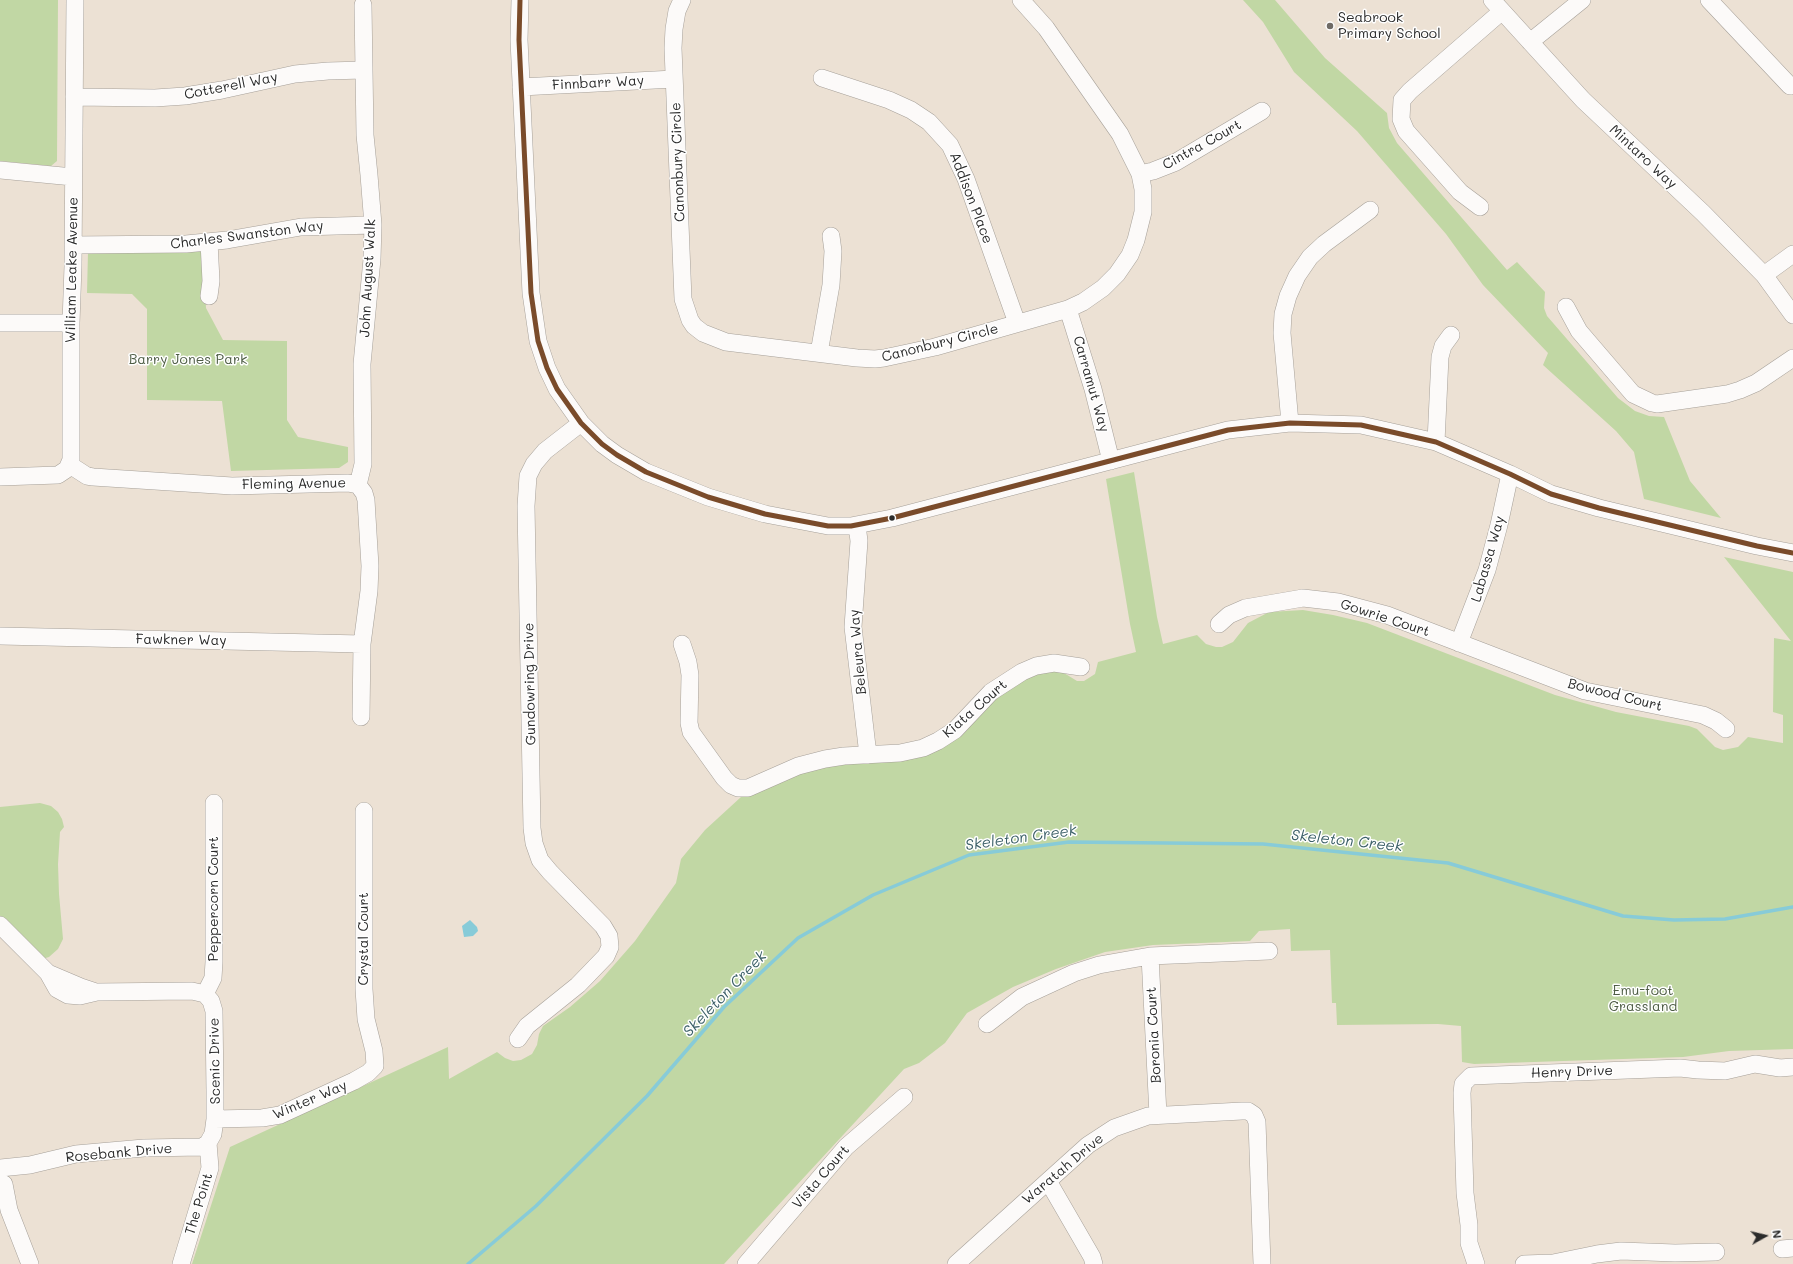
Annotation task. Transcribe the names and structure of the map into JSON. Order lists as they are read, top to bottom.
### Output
{
  "streets": {
    "street": [
      "Finnbarr Way",
      "Cotterell Way",
      "Cintra Court",
      "Mintaro Way",
      "Canonbury Circle",
      "Addison Place",
      "Charles Swanston Way",
      "William Leake Avenue",
      "John August Walk",
      "Carramut Way",
      "Fleming Avenue",
      "Labassa Way",
      "Gowrie Court",
      "Fawkner Way",
      "Beleura Way",
      "Gundowring Drive",
      "Bowood Court",
      "Kiata Court",
      "Peppercorn Court",
      "Crystal Court",
      "Boronia Court",
      "Scenic Drive",
      "Henry Drive",
      "Winter Way",
      "Rosebank Drive",
      "Waratah Drive",
      "Vista Court",
      "The Point"
    ]
  },
  "crossings": [
    ["Finnbarr Way", "Canonbury Circle"],
    ["Cotterell Way", "William Leake Avenue"],
    ["Cotterell Way", "John August Walk"],
    ["Cintra Court", "Canonbury Circle"],
    ["Canonbury Circle", "Addison Place"],
    ["Canonbury Circle", "Carramut Way"],
    ["Charles Swanston Way", "William Leake Avenue"],
    ["Charles Swanston Way", "John August Walk"],
    ["William Leake Avenue", "Fleming Avenue"],
    ["John August Walk", "Fleming Avenue"],
    ["Fleming Avenue", "Fawkner Way"],
    ["Labassa Way", "Gowrie Court"],
    ["Labassa Way", "Bowood Court"],
    ["Gowrie Court", "Bowood Court"],
    ["Beleura Way", "Kiata Court"],
    ["Peppercorn Court", "Scenic Drive"],
    ["Crystal Court", "Winter Way"],
    ["Boronia Court", "Waratah Drive"],
    ["Scenic Drive", "Winter Way"],
    ["Scenic Drive", "Rosebank Drive"],
    ["Scenic Drive", "The Point"],
    ["Rosebank Drive", "The Point"]
  ],
  "water": ["Skeleton Creek"],
  "parks": ["Barry Jones Park", "Emu-foot Grassland"],
  "places": ["Seabrook Primary School"],
  "north": "right"
}
